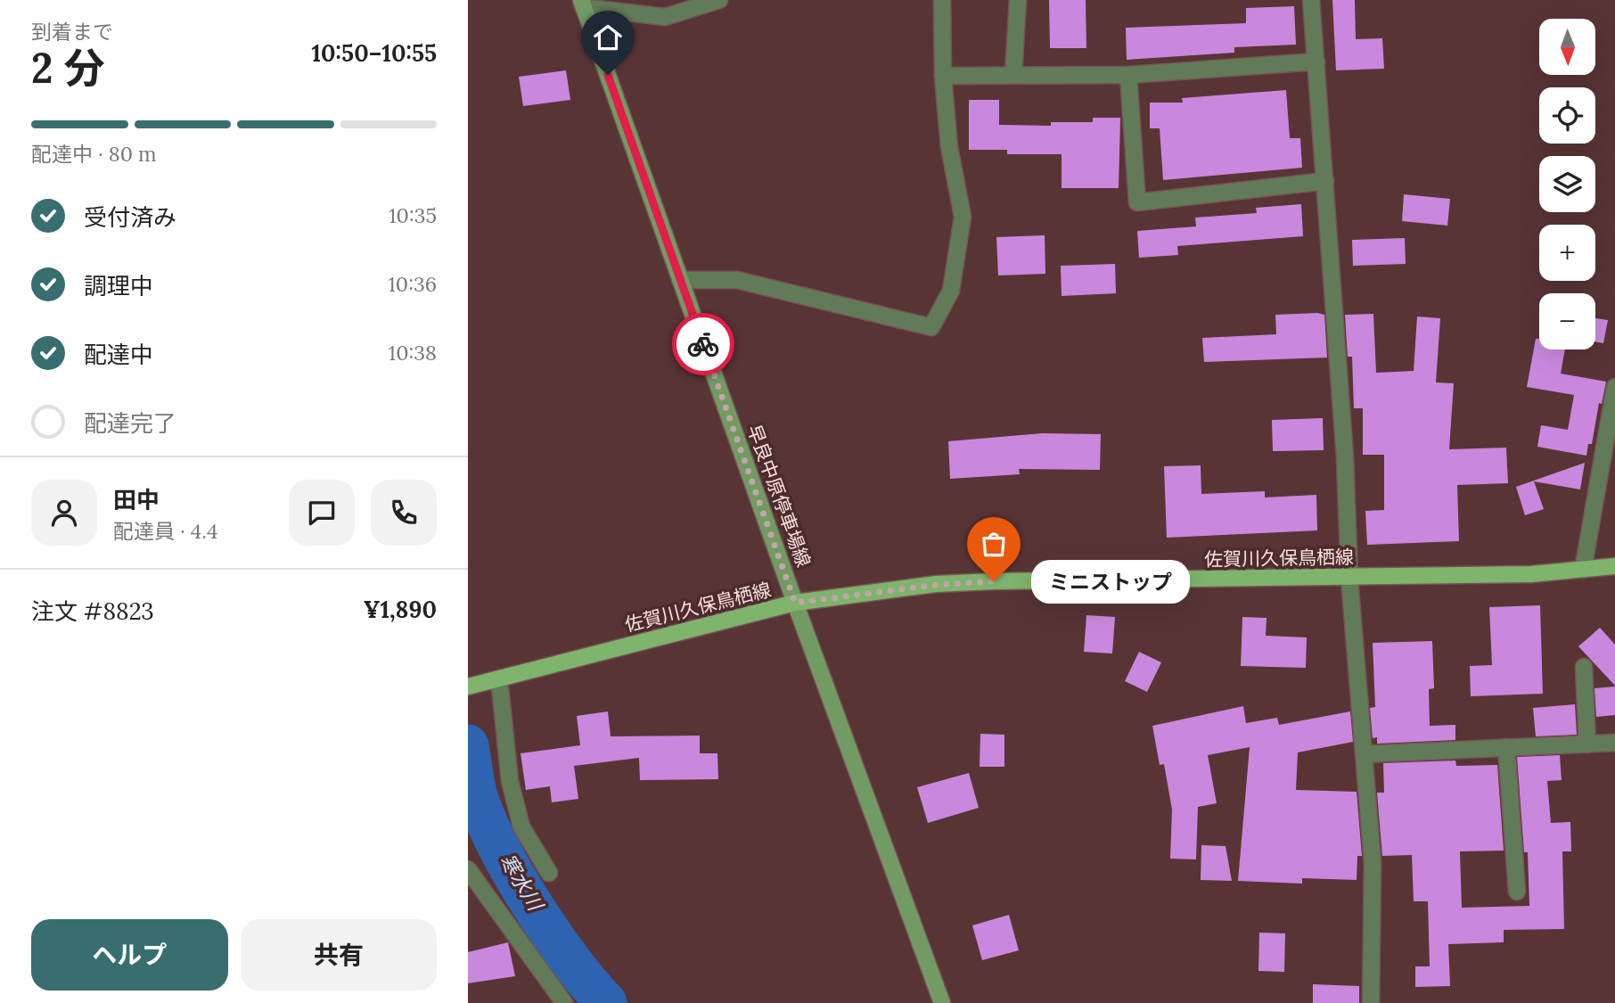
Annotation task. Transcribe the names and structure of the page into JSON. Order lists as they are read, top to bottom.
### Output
{
  "streets": {
    "main road": ["早良中原停車場線", "佐賀川久保鳥栖線"]
  },
  "crossings": [
    ["早良中原停車場線", "佐賀川久保鳥栖線"]
  ],
  "water": ["寒水川"],
  "places": ["ミニストップ"],
  "north": "bottom",
  "page": {
    "heading": ["2 分", "到着まで", "10:50–10:55"],
    "panel": [
      "田中",
      "配達員 · 4.4",
      "注文 #8823",
      "¥1,890"
    ],
    "map_buttons": ["+", "−"],
    "bar": "配達中 · 80 m",
    "list": [
      ["受付済み", "10:35"],
      ["調理中", "10:36"],
      ["配達中", "10:38"],
      "配達完了"
    ],
    "bubble": "ミニストップ",
    "buttons": ["ヘルプ", "共有"]
  }
}
